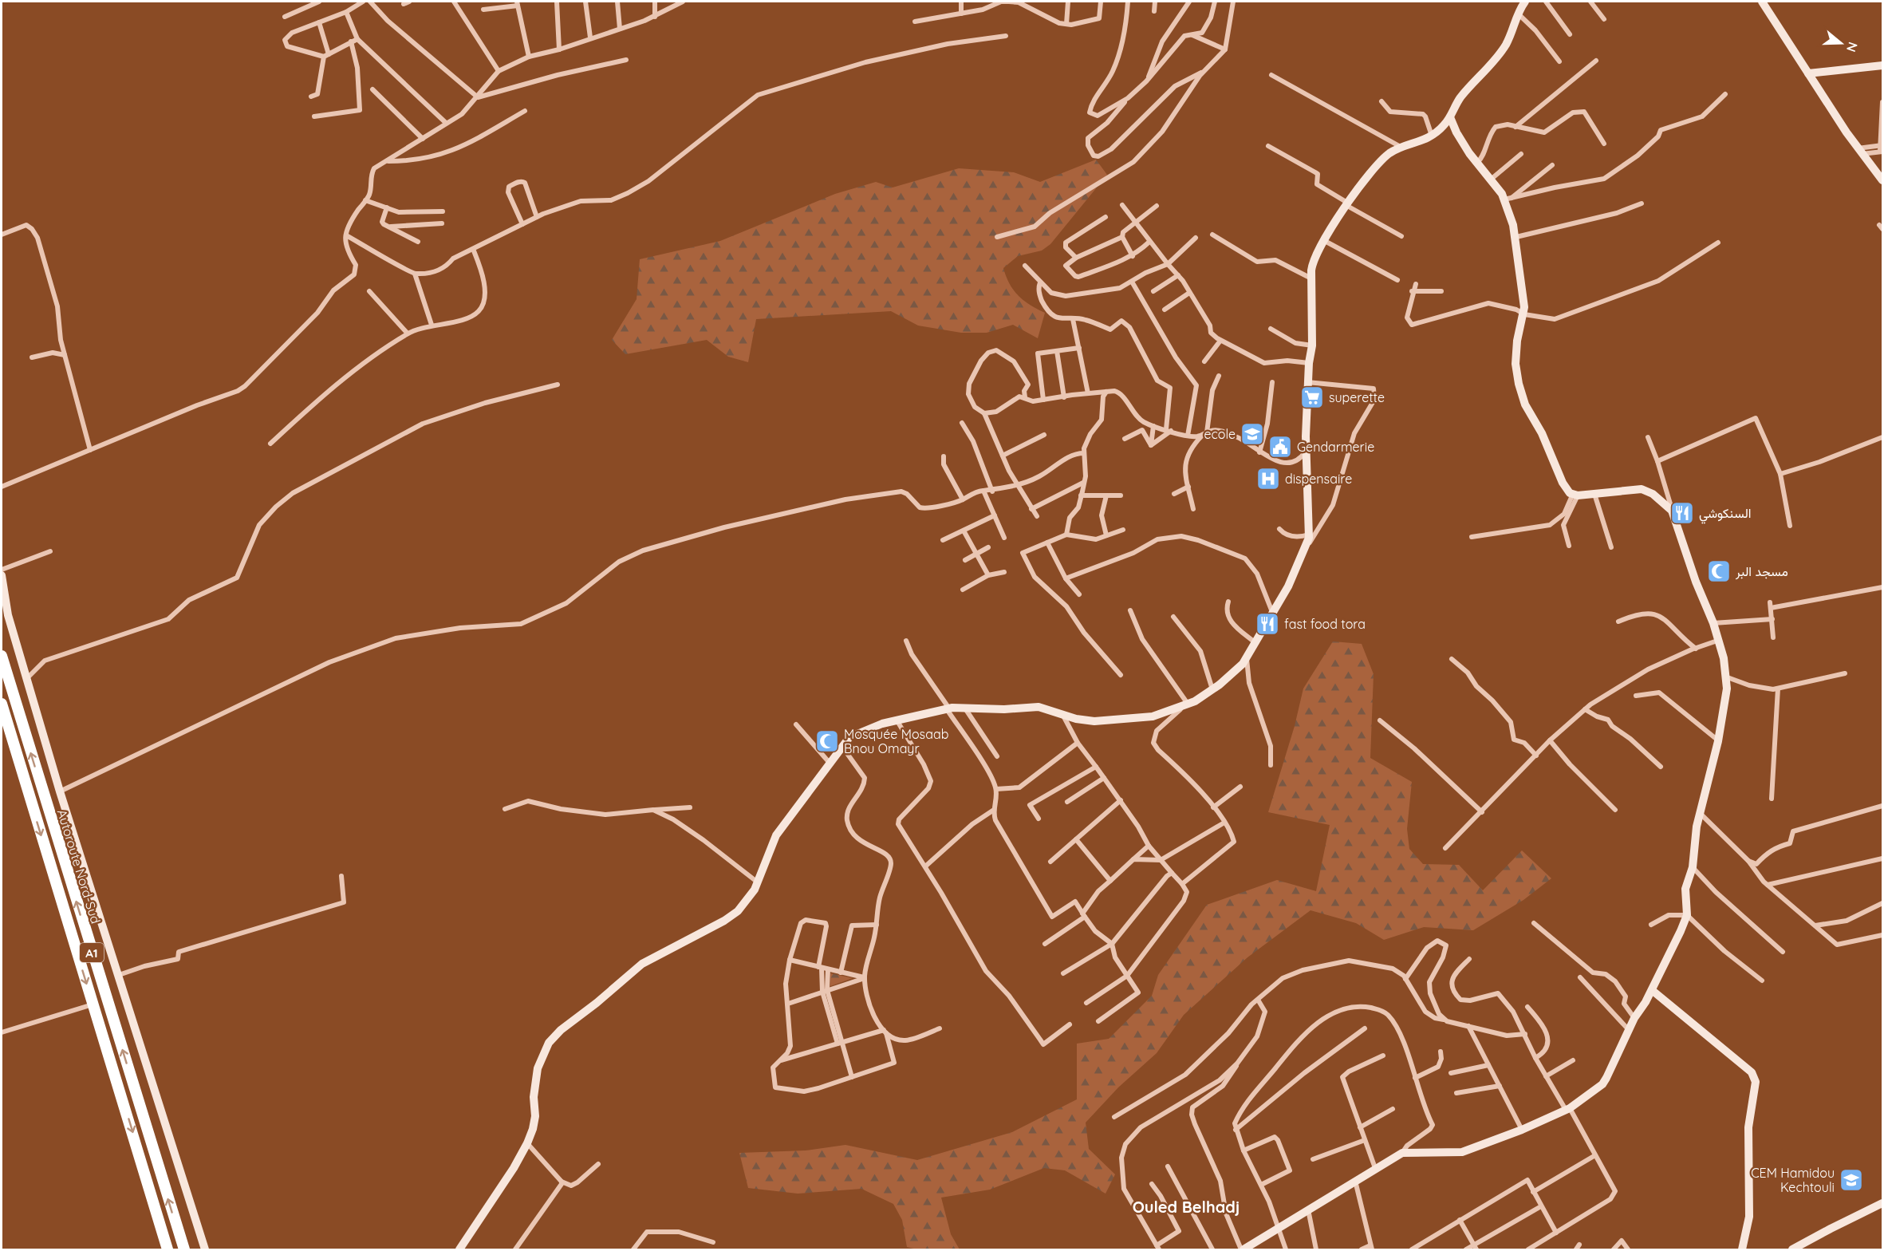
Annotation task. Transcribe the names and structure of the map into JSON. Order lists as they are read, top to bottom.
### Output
{
  "streets": {
    "highway": ["Autoroute Nord-Sud", "A1"]
  },
  "districts": ["Ouled Belhadj"],
  "places": {
    "supermarket": ["superette"],
    "school or university": ["ecole", "CEM Hamidou Kechtouli"],
    "public building": ["Gendarmerie"],
    "hospital": ["dispensaire"],
    "restaurant": ["السنكوشي", "fast food tora"],
    "mosque": ["مسجد البر", "Mosquée Mosaab Bnou Omayr"]
  },
  "north": "right"
}
